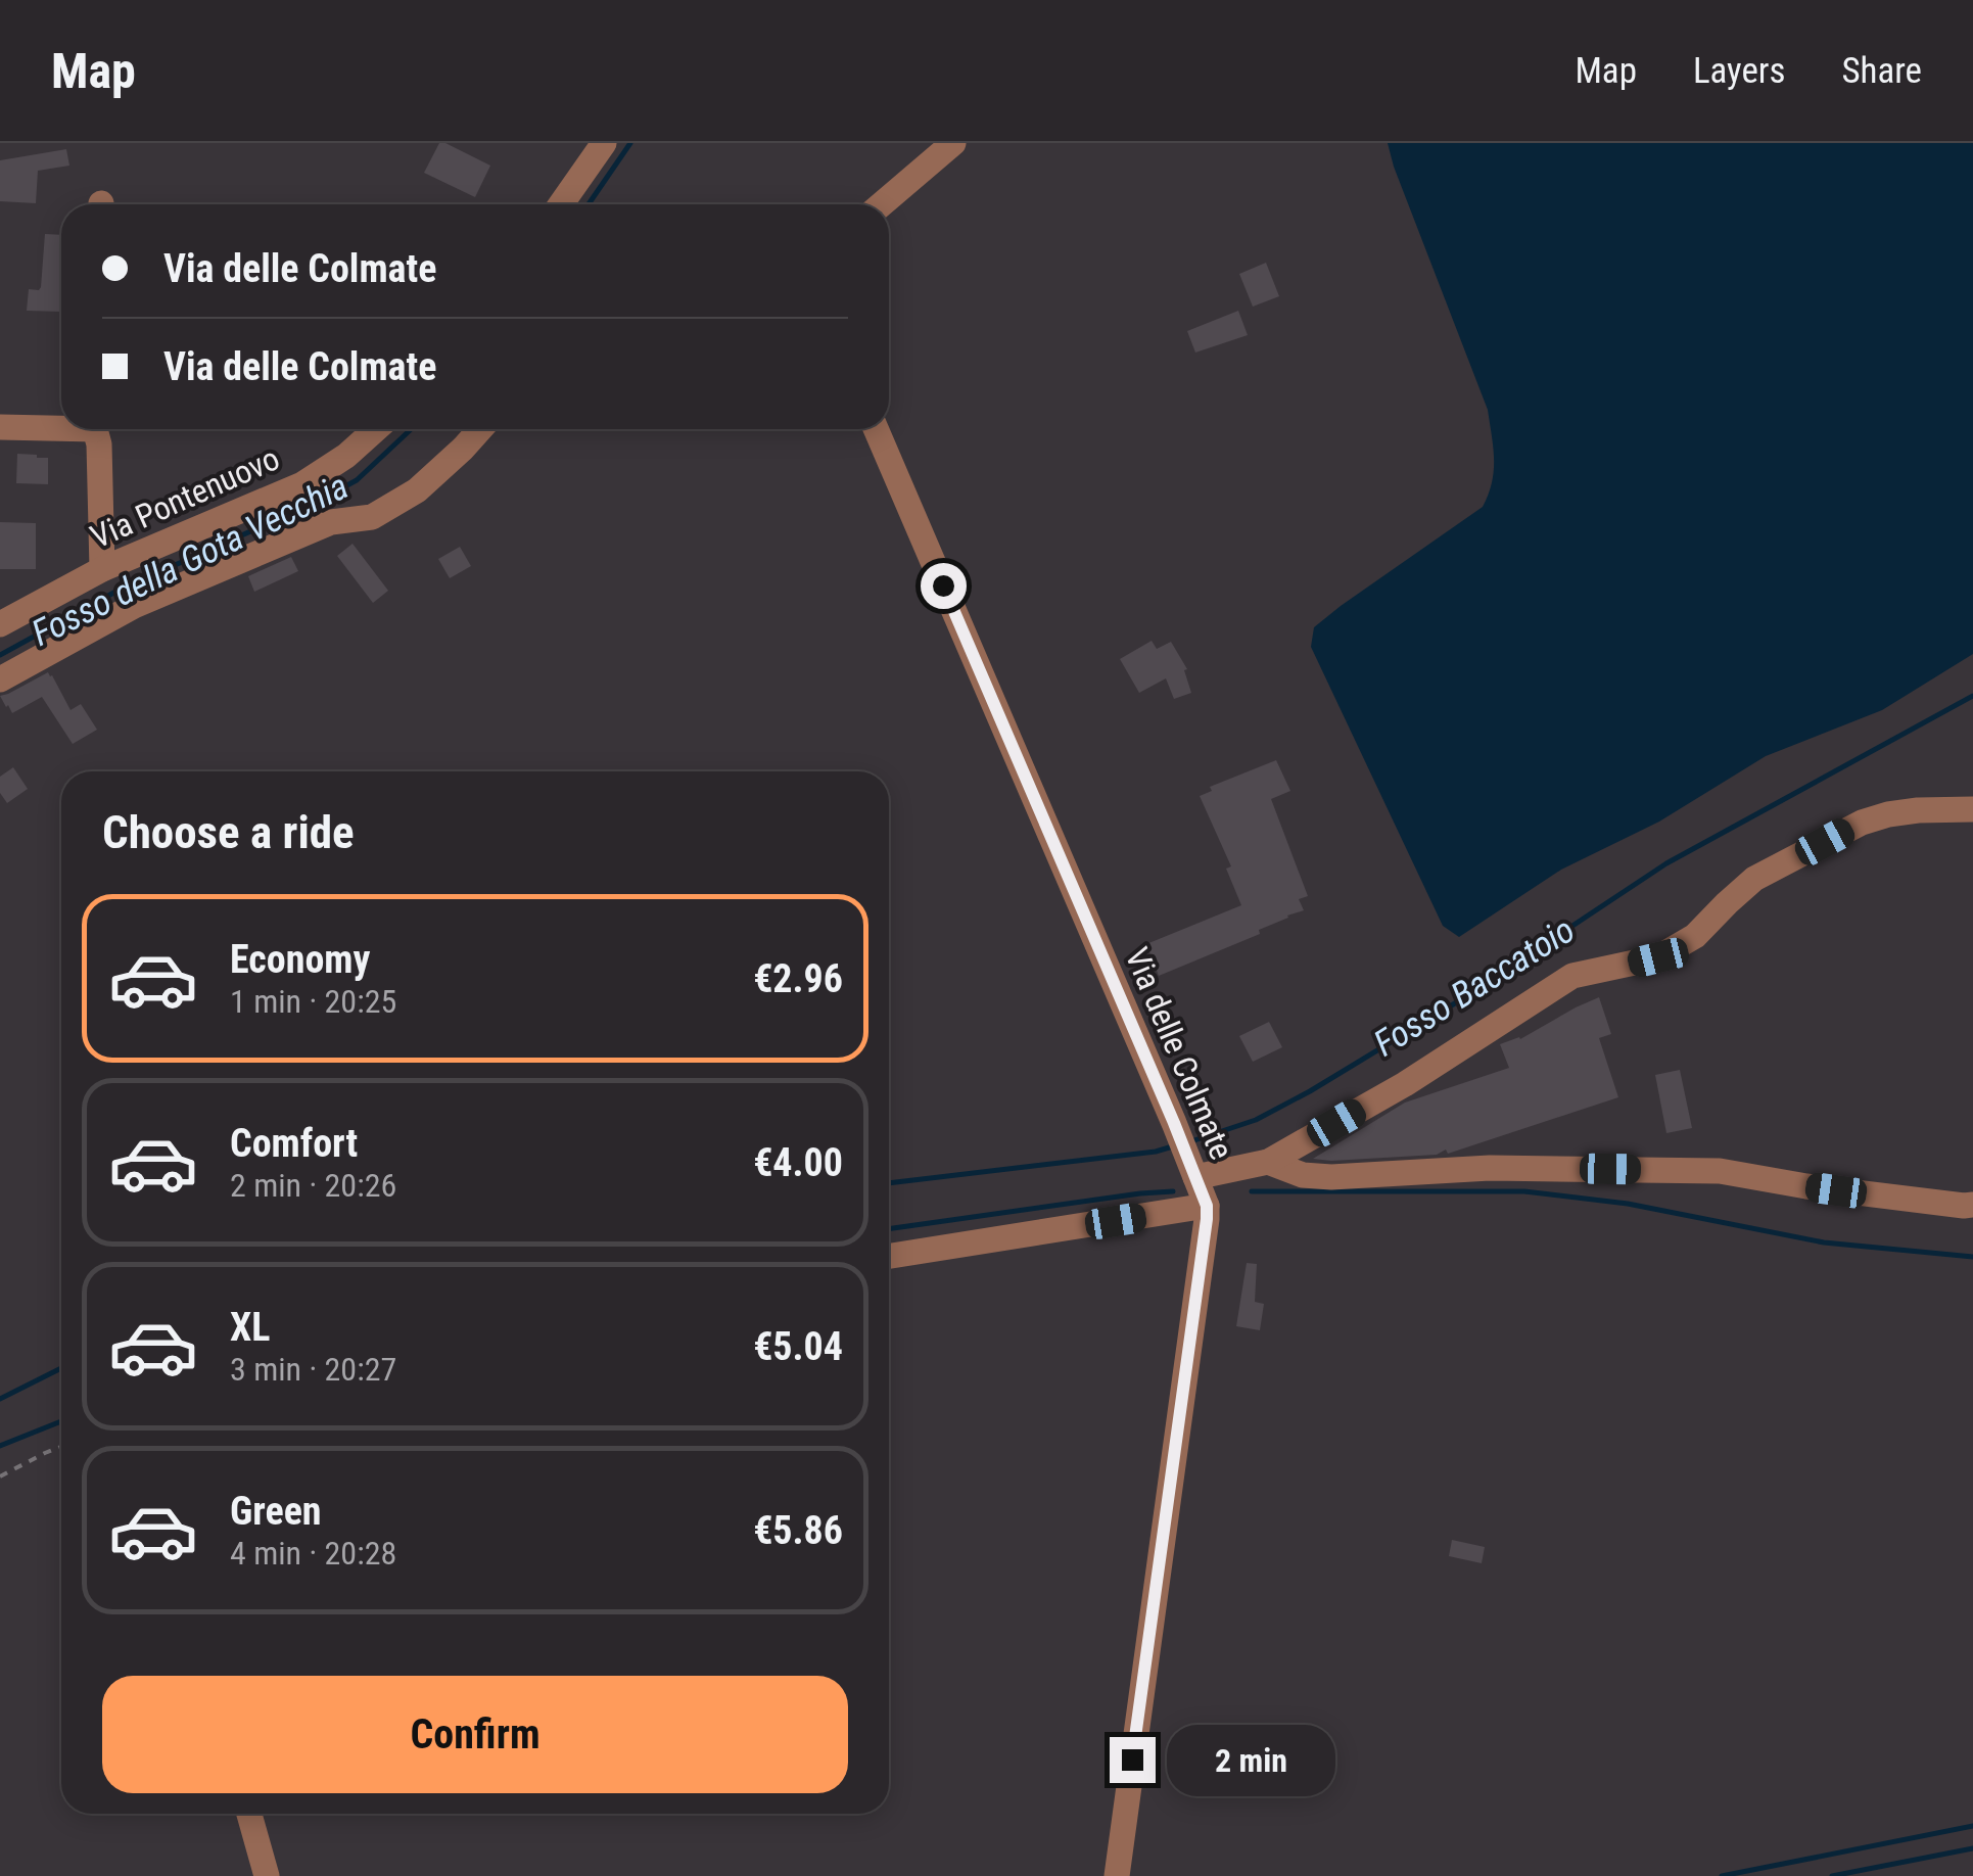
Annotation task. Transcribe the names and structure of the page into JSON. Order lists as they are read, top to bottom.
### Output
{
  "streets": {
    "street": ["Via Pontenuovo", "Via delle Colmate"]
  },
  "water": ["Fosso della Gota Vecchia", "Fosso Baccatoio"],
  "page": {
    "header": "Map",
    "nav": ["Map", "Layers", "Share"],
    "banner": ["Via delle Colmate", "Via delle Colmate"],
    "heading": "Choose a ride",
    "list": [
      {
        "name": "Economy",
        "note": "1 min · 20:25",
        "value": "€2.96"
      },
      {
        "name": "Comfort",
        "note": "2 min · 20:26",
        "value": "€4.00"
      },
      {
        "name": "XL",
        "note": "3 min · 20:27",
        "value": "€5.04"
      },
      {
        "name": "Green",
        "note": "4 min · 20:28",
        "value": "€5.86"
      }
    ],
    "buttons": "Confirm",
    "bubble": "2 min"
  }
}
